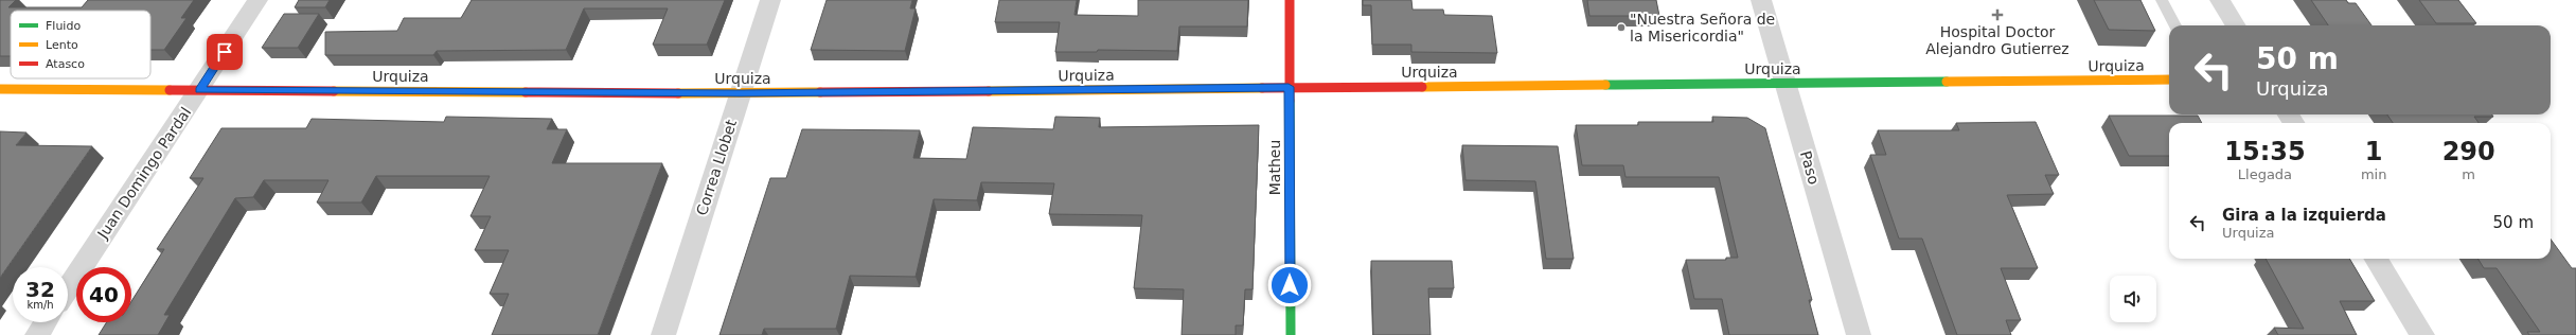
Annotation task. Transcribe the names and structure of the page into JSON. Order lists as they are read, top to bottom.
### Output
{
  "streets": {
    "street": [
      "Urquiza",
      "Correa Llobet",
      "Matheu",
      "Paso",
      "Juan Domingo Pardal"
    ]
  },
  "crossings": [
    ["Urquiza", "Correa Llobet"],
    ["Urquiza", "Matheu"],
    ["Urquiza", "Paso"],
    ["Urquiza", "Juan Domingo Pardal"]
  ],
  "places": {
    "health": ["Hospital Doctor Alejandro Gutierrez"],
    "other": ["\"Nuestra Señora de la Misericordia\""]
  },
  "legend": ["Fluido", "Lento", "Atasco"],
  "page": {
    "turn": ["50 m", "Urquiza"],
    "eta": [
      "15:35",
      "Llegada",
      "1",
      "min",
      "290",
      "m"
    ],
    "list": [
      {
        "name": "Gira a la izquierda",
        "note": "Urquiza",
        "value": "50 m"
      }
    ],
    "speed": "32 km/h",
    "limit": "40"
  }
}
